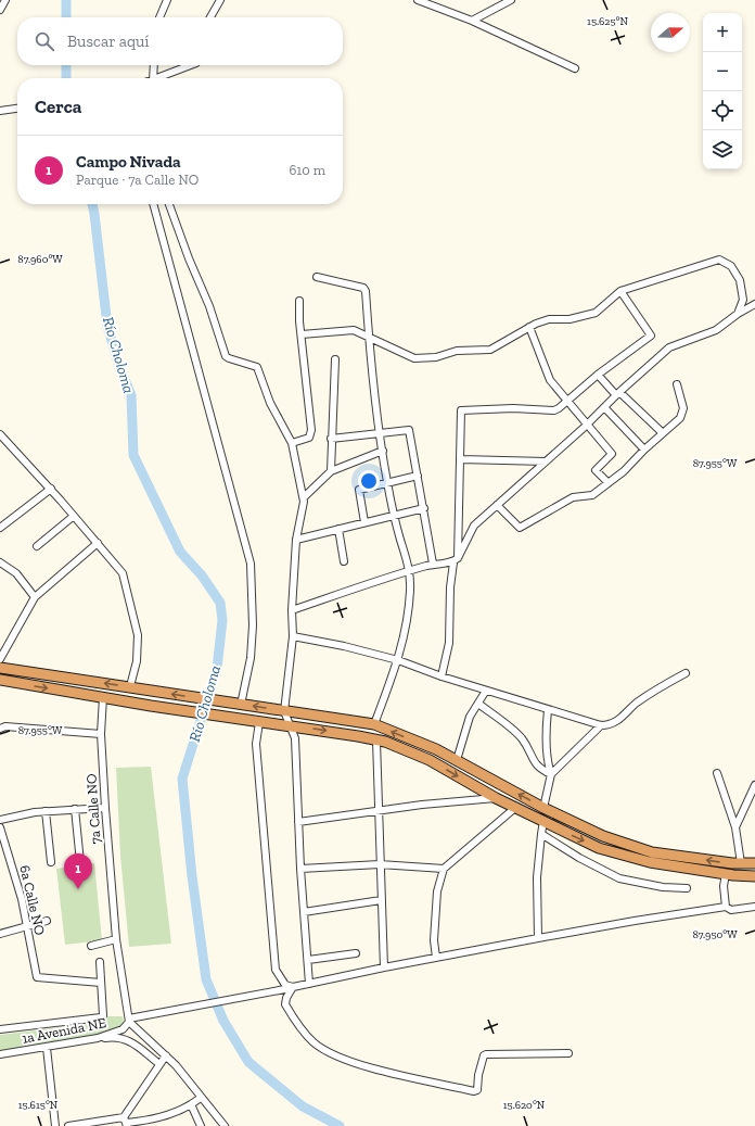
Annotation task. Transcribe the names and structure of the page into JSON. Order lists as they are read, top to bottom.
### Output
{
  "streets": {
    "street": ["7a Calle NO", "6a Calle NO", "1a Avenida NE"]
  },
  "crossings": [
    ["7a Calle NO", "1a Avenida NE"]
  ],
  "water": ["Río Choloma"],
  "north": "right",
  "page": {
    "map_buttons": ["+", "−"],
    "search": "Buscar aquí",
    "heading": "Cerca",
    "list": [
      {
        "mark": "1",
        "name": "Campo Nivada",
        "note": "Parque · 7a Calle NO",
        "value": "610 m"
      }
    ],
    "pins": "1"
  },
  "coordinates": [
    "15.625°N",
    "87.960°W",
    "87.955°W",
    "87.950°W",
    "15.615°N",
    "15.620°N"
  ]
}
